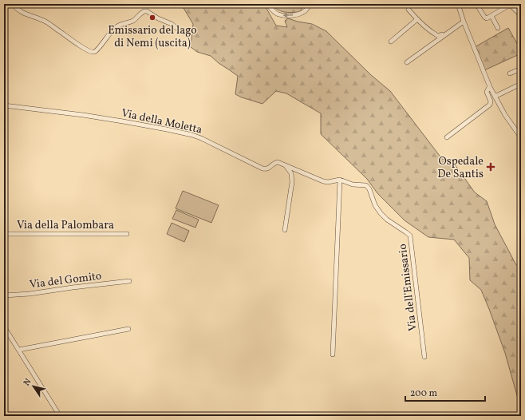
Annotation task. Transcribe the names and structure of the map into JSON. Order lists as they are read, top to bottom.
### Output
{
  "streets": {
    "street": [
      "Via della Moletta",
      "Via della Palombara",
      "Via del Gomito",
      "Via dell'Emissario"
    ]
  },
  "crossings": [
    ["Via della Moletta", "Via dell'Emissario"]
  ],
  "places": {
    "other": ["Emissario del lago di Nemi (uscita)"],
    "health": ["Ospedale De Santis"]
  },
  "scale_bar": "200 m",
  "north": "top left"
}
